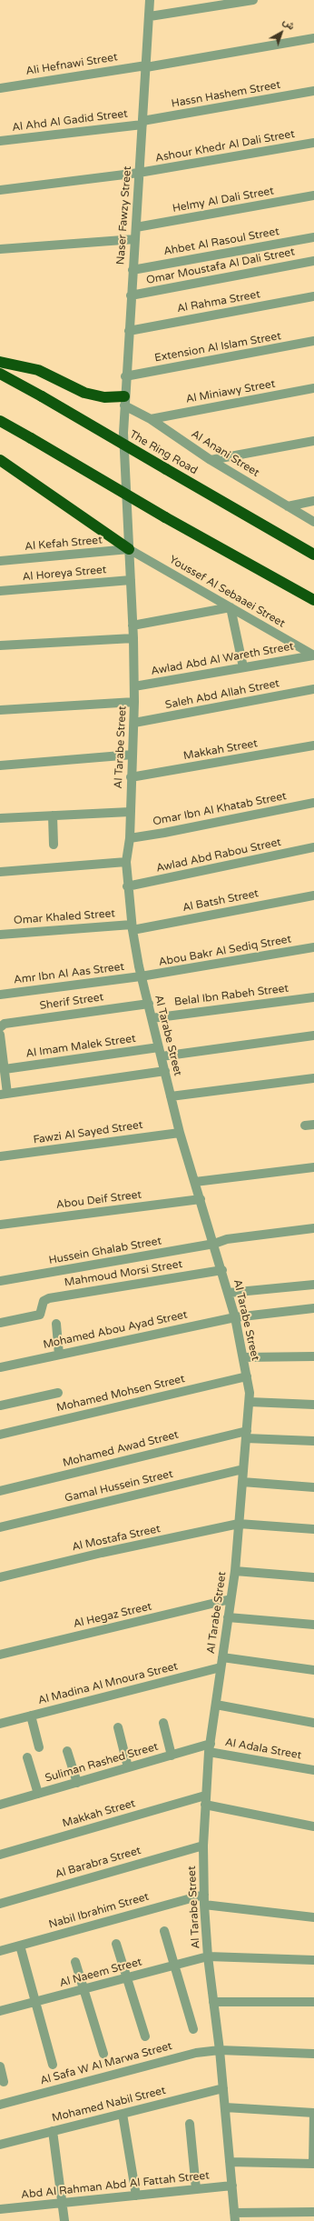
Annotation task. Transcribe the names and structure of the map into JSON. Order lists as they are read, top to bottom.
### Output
{
  "streets": {
    "highway": ["The Ring Road"],
    "street": [
      "Ali Hefnawi Street",
      "Hassn Hashem Street",
      "Al Ahd Al Gadid Street",
      "Ashour Khedr Al Dali Street",
      "Helmy Al Dali Street",
      "Naser Fawzy Street",
      "Ahbet Al Rasoul Street",
      "Omar Moustafa Al Dali Street",
      "Al Rahma Street",
      "Extension Al Islam Street",
      "Al Miniawy Street",
      "Al Anani Street",
      "Al Kefah Street",
      "Al Horeya Street",
      "Youssef Al Sebaaei Street",
      "Awlad Abd Al Wareth Street",
      "Saleh Abd Allah Street",
      "Al Tarabe Street",
      "Makkah Street",
      "Omar Ibn Al Khatab Street",
      "Awlad Abd Rabou Street",
      "Al Batsh Street",
      "Omar Khaled Street",
      "Abou Bakr Al Sediq Street",
      "Amr Ibn Al Aas Street",
      "Belal Ibn Rabeh Street",
      "Sherif Street",
      "Al Imam Malek Street",
      "Fawzi Al Sayed Street",
      "Abou Deif Street",
      "Hussein Ghalab Street",
      "Mahmoud Morsi Street",
      "Mohamed Abou Ayad Street",
      "Mohamed Mohsen Street",
      "Mohamed Awad Street",
      "Gamal Hussein Street",
      "Al Mostafa Street",
      "Al Hegaz Street",
      "Al Madina Al Mnoura Street",
      "Al Adala Street",
      "Suliman Rashed Street",
      "Al Barabra Street",
      "Nabil Ibrahim Street",
      "Al Naeem Street",
      "Al Safa W Al Marwa Street",
      "Mohamed Nabil Street",
      "Abd Al Rahman Abd Al Fattah Street"
    ]
  },
  "crossings": [
    ["Ali Hefnawi Street", "Naser Fawzy Street"],
    ["Hassn Hashem Street", "Al Ahd Al Gadid Street"],
    ["Hassn Hashem Street", "Naser Fawzy Street"],
    ["Al Ahd Al Gadid Street", "Naser Fawzy Street"],
    ["Ashour Khedr Al Dali Street", "Naser Fawzy Street"],
    ["Helmy Al Dali Street", "Naser Fawzy Street"],
    ["Naser Fawzy Street", "Ahbet Al Rasoul Street"],
    ["Naser Fawzy Street", "Omar Moustafa Al Dali Street"],
    ["Naser Fawzy Street", "Al Rahma Street"],
    ["Naser Fawzy Street", "Extension Al Islam Street"],
    ["Naser Fawzy Street", "Al Anani Street"],
    ["Naser Fawzy Street", "Al Tarabe Street"],
    ["Al Miniawy Street", "Al Anani Street"],
    ["Al Kefah Street", "Youssef Al Sebaaei Street"],
    ["Al Kefah Street", "Al Tarabe Street"],
    ["Al Horeya Street", "Al Tarabe Street"],
    ["Youssef Al Sebaaei Street", "Awlad Abd Al Wareth Street"],
    ["Youssef Al Sebaaei Street", "Al Tarabe Street"],
    ["Awlad Abd Al Wareth Street", "Al Tarabe Street"],
    ["Saleh Abd Allah Street", "Al Tarabe Street"],
    ["Al Tarabe Street", "Makkah Street"],
    ["Al Tarabe Street", "Omar Ibn Al Khatab Street"],
    ["Al Tarabe Street", "Awlad Abd Rabou Street"],
    ["Al Tarabe Street", "Al Batsh Street"],
    ["Al Tarabe Street", "Omar Khaled Street"],
    ["Al Tarabe Street", "Abou Bakr Al Sediq Street"],
    ["Al Tarabe Street", "Amr Ibn Al Aas Street"],
    ["Al Tarabe Street", "Belal Ibn Rabeh Street"],
    ["Al Tarabe Street", "Sherif Street"],
    ["Al Tarabe Street", "Al Imam Malek Street"],
    ["Al Tarabe Street", "Fawzi Al Sayed Street"],
    ["Al Tarabe Street", "Abou Deif Street"],
    ["Al Tarabe Street", "Hussein Ghalab Street"],
    ["Al Tarabe Street", "Mahmoud Morsi Street"],
    ["Al Tarabe Street", "Mohamed Abou Ayad Street"],
    ["Al Tarabe Street", "Mohamed Mohsen Street"],
    ["Al Tarabe Street", "Mohamed Awad Street"],
    ["Al Tarabe Street", "Gamal Hussein Street"],
    ["Al Tarabe Street", "Al Mostafa Street"],
    ["Al Tarabe Street", "Al Hegaz Street"],
    ["Al Tarabe Street", "Al Madina Al Mnoura Street"],
    ["Al Tarabe Street", "Al Adala Street"],
    ["Al Tarabe Street", "Suliman Rashed Street"],
    ["Al Tarabe Street", "Al Barabra Street"],
    ["Al Tarabe Street", "Nabil Ibrahim Street"],
    ["Al Tarabe Street", "Al Naeem Street"],
    ["Al Tarabe Street", "Al Safa W Al Marwa Street"],
    ["Al Tarabe Street", "Mohamed Nabil Street"],
    ["Al Tarabe Street", "Abd Al Rahman Abd Al Fattah Street"],
    ["Al Batsh Street", "Omar Khaled Street"],
    ["Abou Bakr Al Sediq Street", "Amr Ibn Al Aas Street"],
    ["Al Adala Street", "Suliman Rashed Street"]
  ],
  "north": "top right"
}
